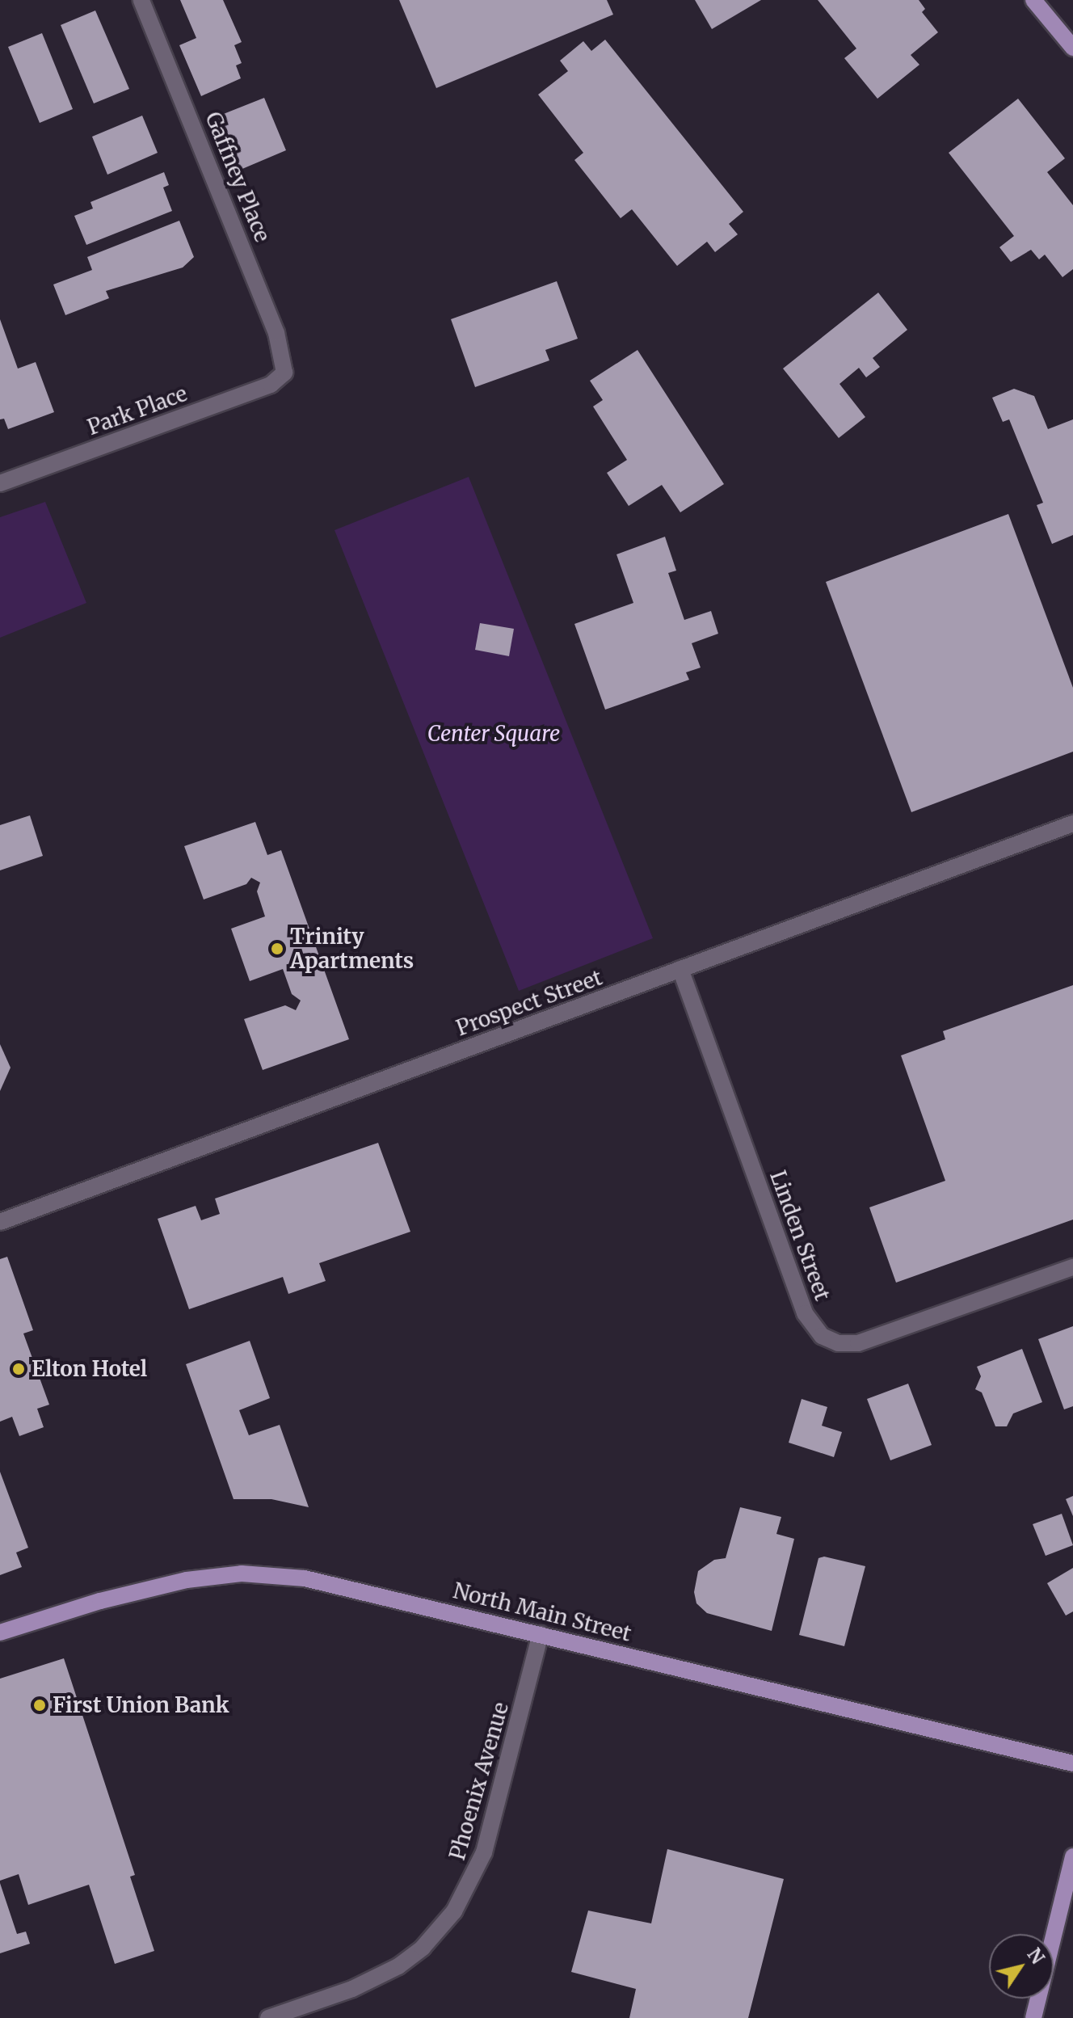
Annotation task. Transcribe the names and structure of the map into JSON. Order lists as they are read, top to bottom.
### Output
{
  "streets": {
    "main road": ["North Main Street"],
    "street": [
      "Gaffney Place",
      "Park Place",
      "Prospect Street",
      "Linden Street",
      "Phoenix Avenue"
    ]
  },
  "crossings": [
    ["Gaffney Place", "Park Place"],
    ["Prospect Street", "Linden Street"],
    ["North Main Street", "Phoenix Avenue"]
  ],
  "parks": ["Center Square"],
  "places": ["Trinity Apartments", "Elton Hotel", "First Union Bank"],
  "north": "top right"
}
